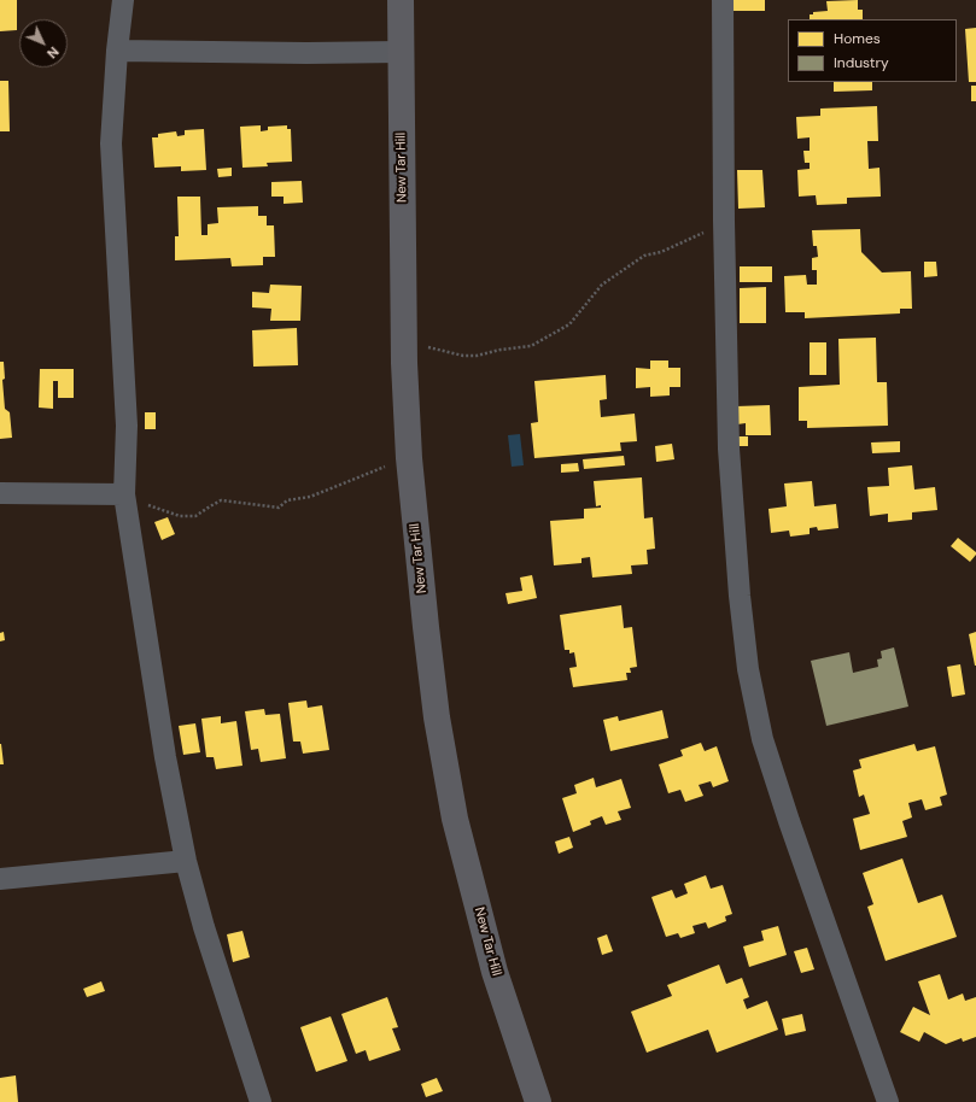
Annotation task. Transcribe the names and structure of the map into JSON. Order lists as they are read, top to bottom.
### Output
{
  "streets": {
    "street": ["New Tar Hill"]
  },
  "legend": ["Homes", "Industry"],
  "north": "bottom right"
}
